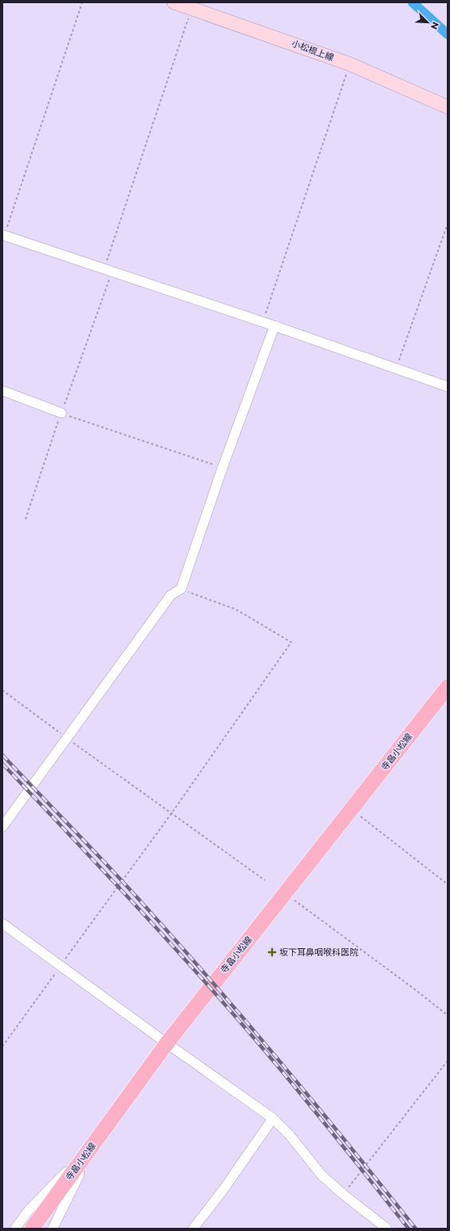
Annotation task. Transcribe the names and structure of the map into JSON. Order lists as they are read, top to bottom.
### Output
{
  "streets": {
    "main road": ["小松根上線", "寺畠小松線"]
  },
  "places": {
    "health": ["坂下耳鼻咽喉科医院"]
  },
  "north": "bottom right"
}
